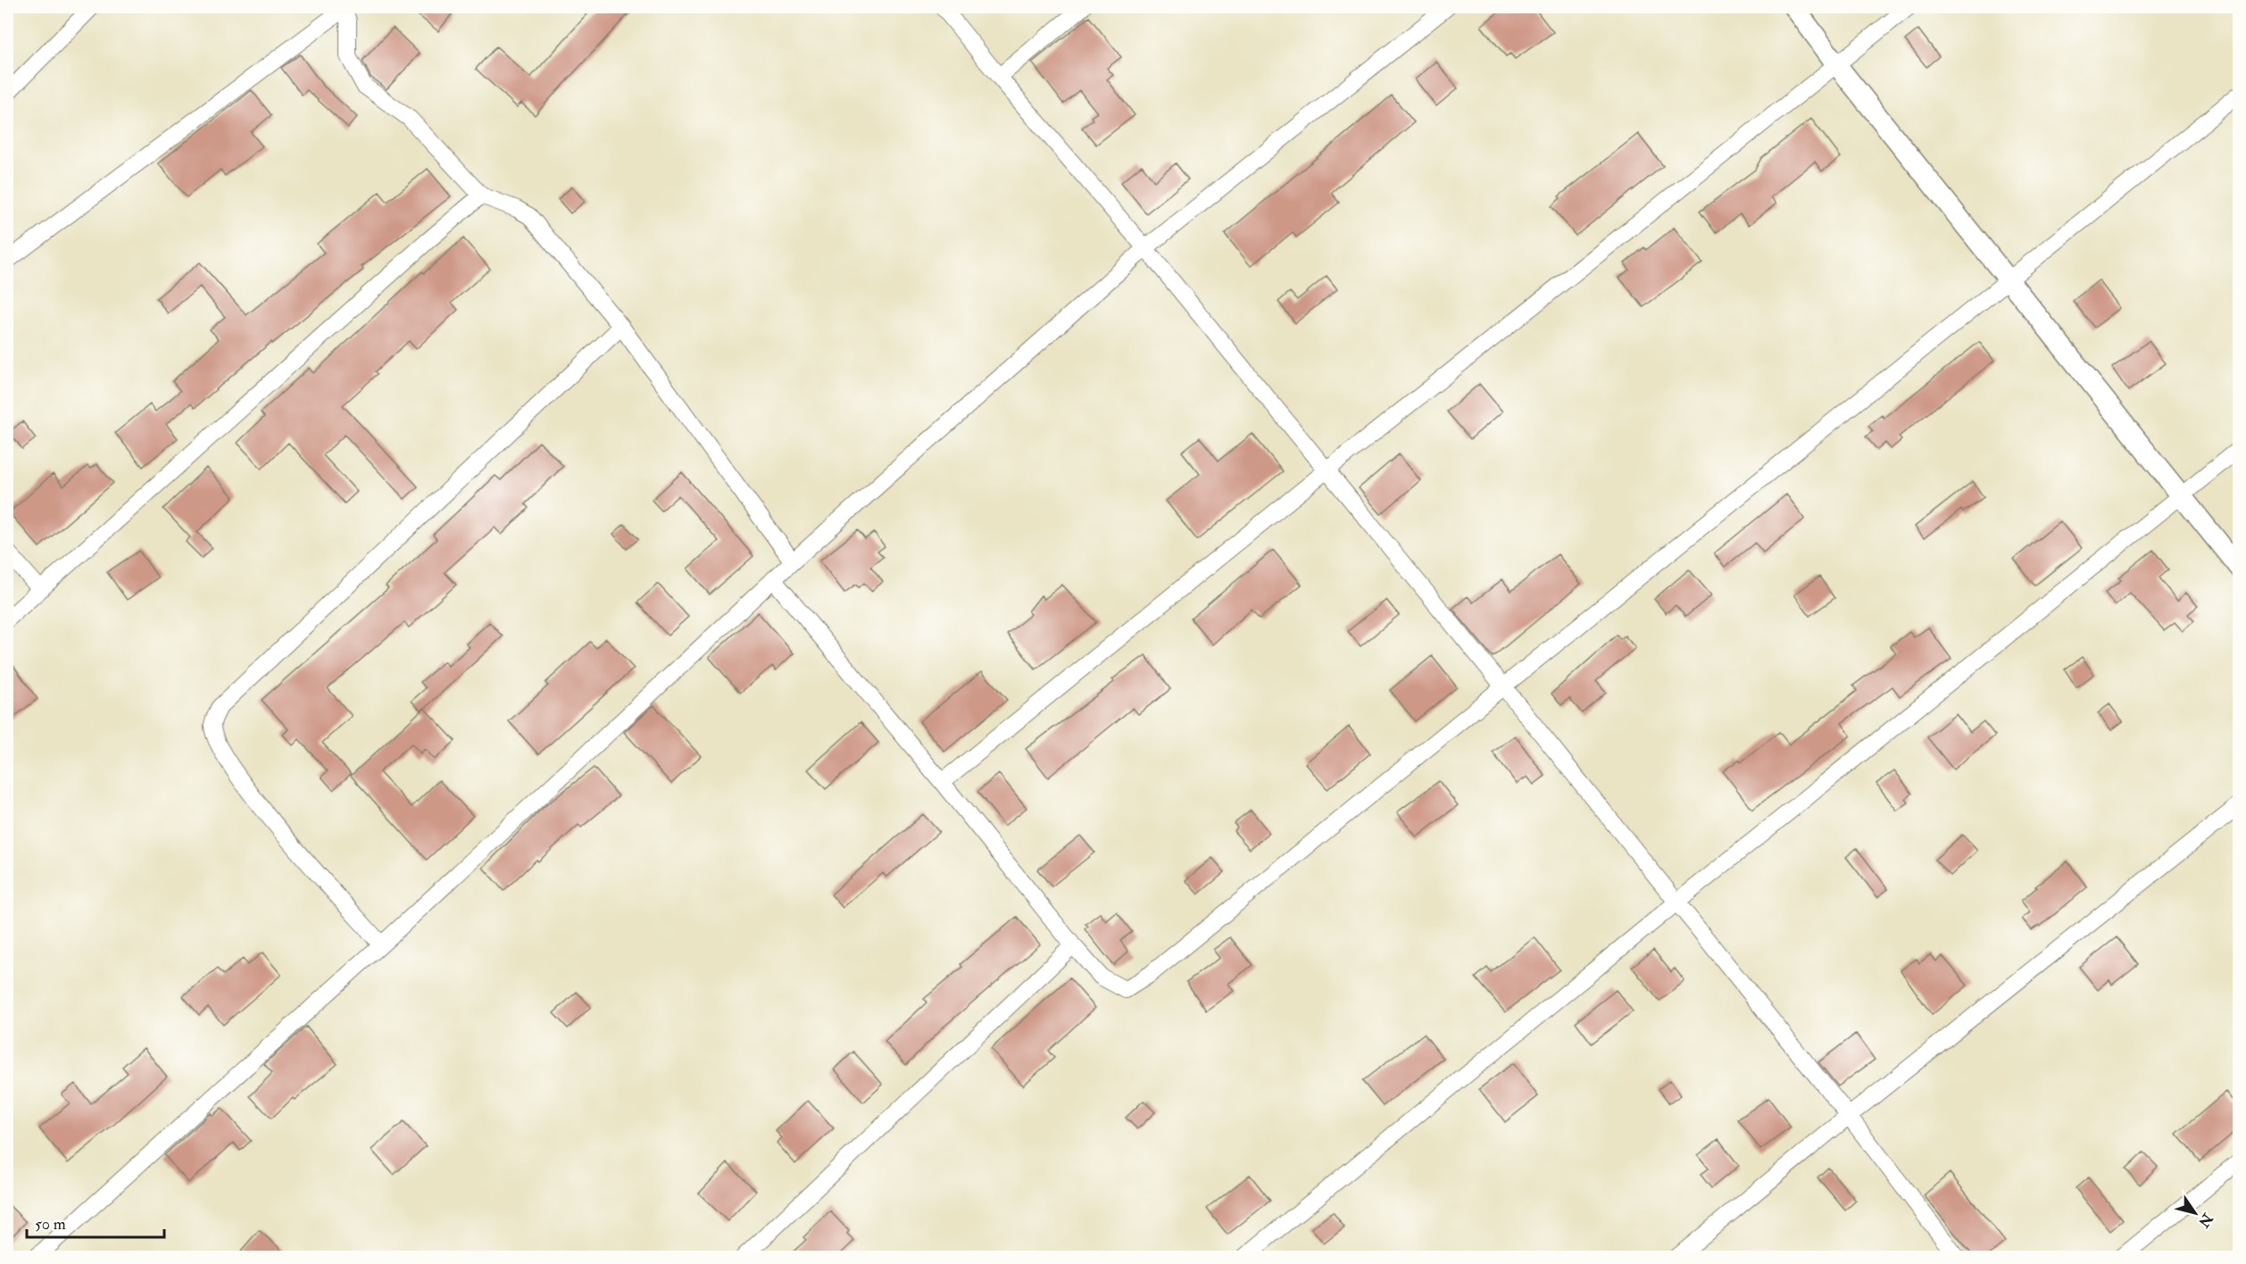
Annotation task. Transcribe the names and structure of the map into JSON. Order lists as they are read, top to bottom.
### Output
{
  "scale_bar": "50 m",
  "north": "bottom right"
}
